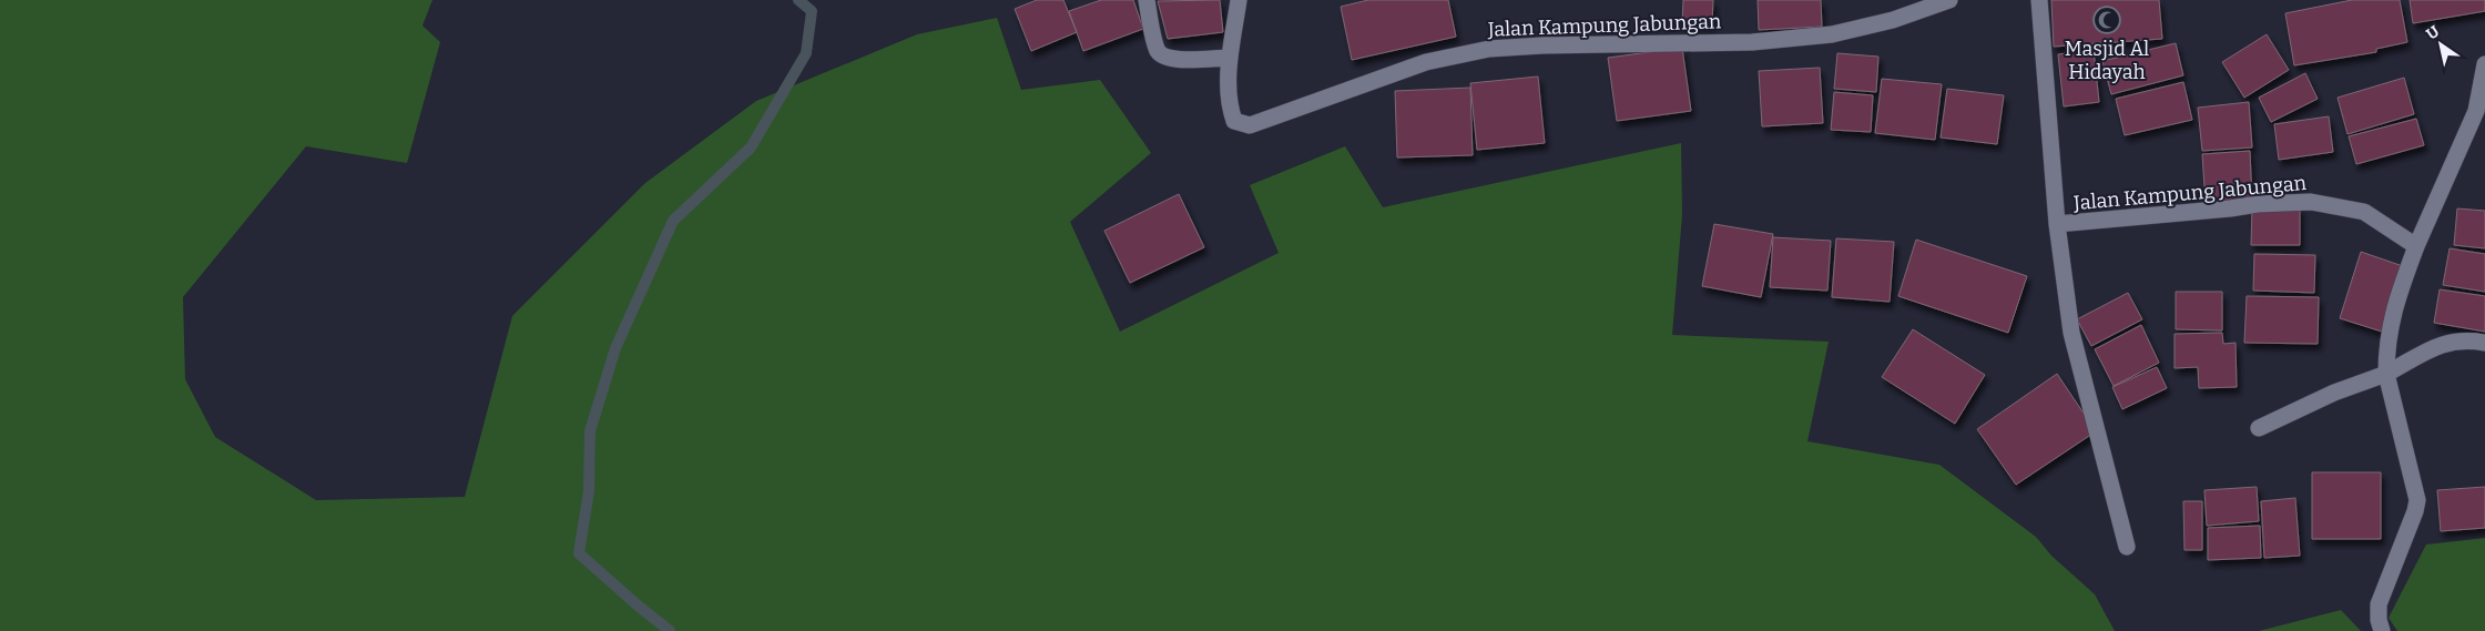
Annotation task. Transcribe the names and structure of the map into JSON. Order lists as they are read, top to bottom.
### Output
{
  "streets": {
    "street": ["Jalan Kampung Jabungan"]
  },
  "places": {
    "mosque": ["Masjid Al Hidayah"]
  },
  "north": "top left"
}
